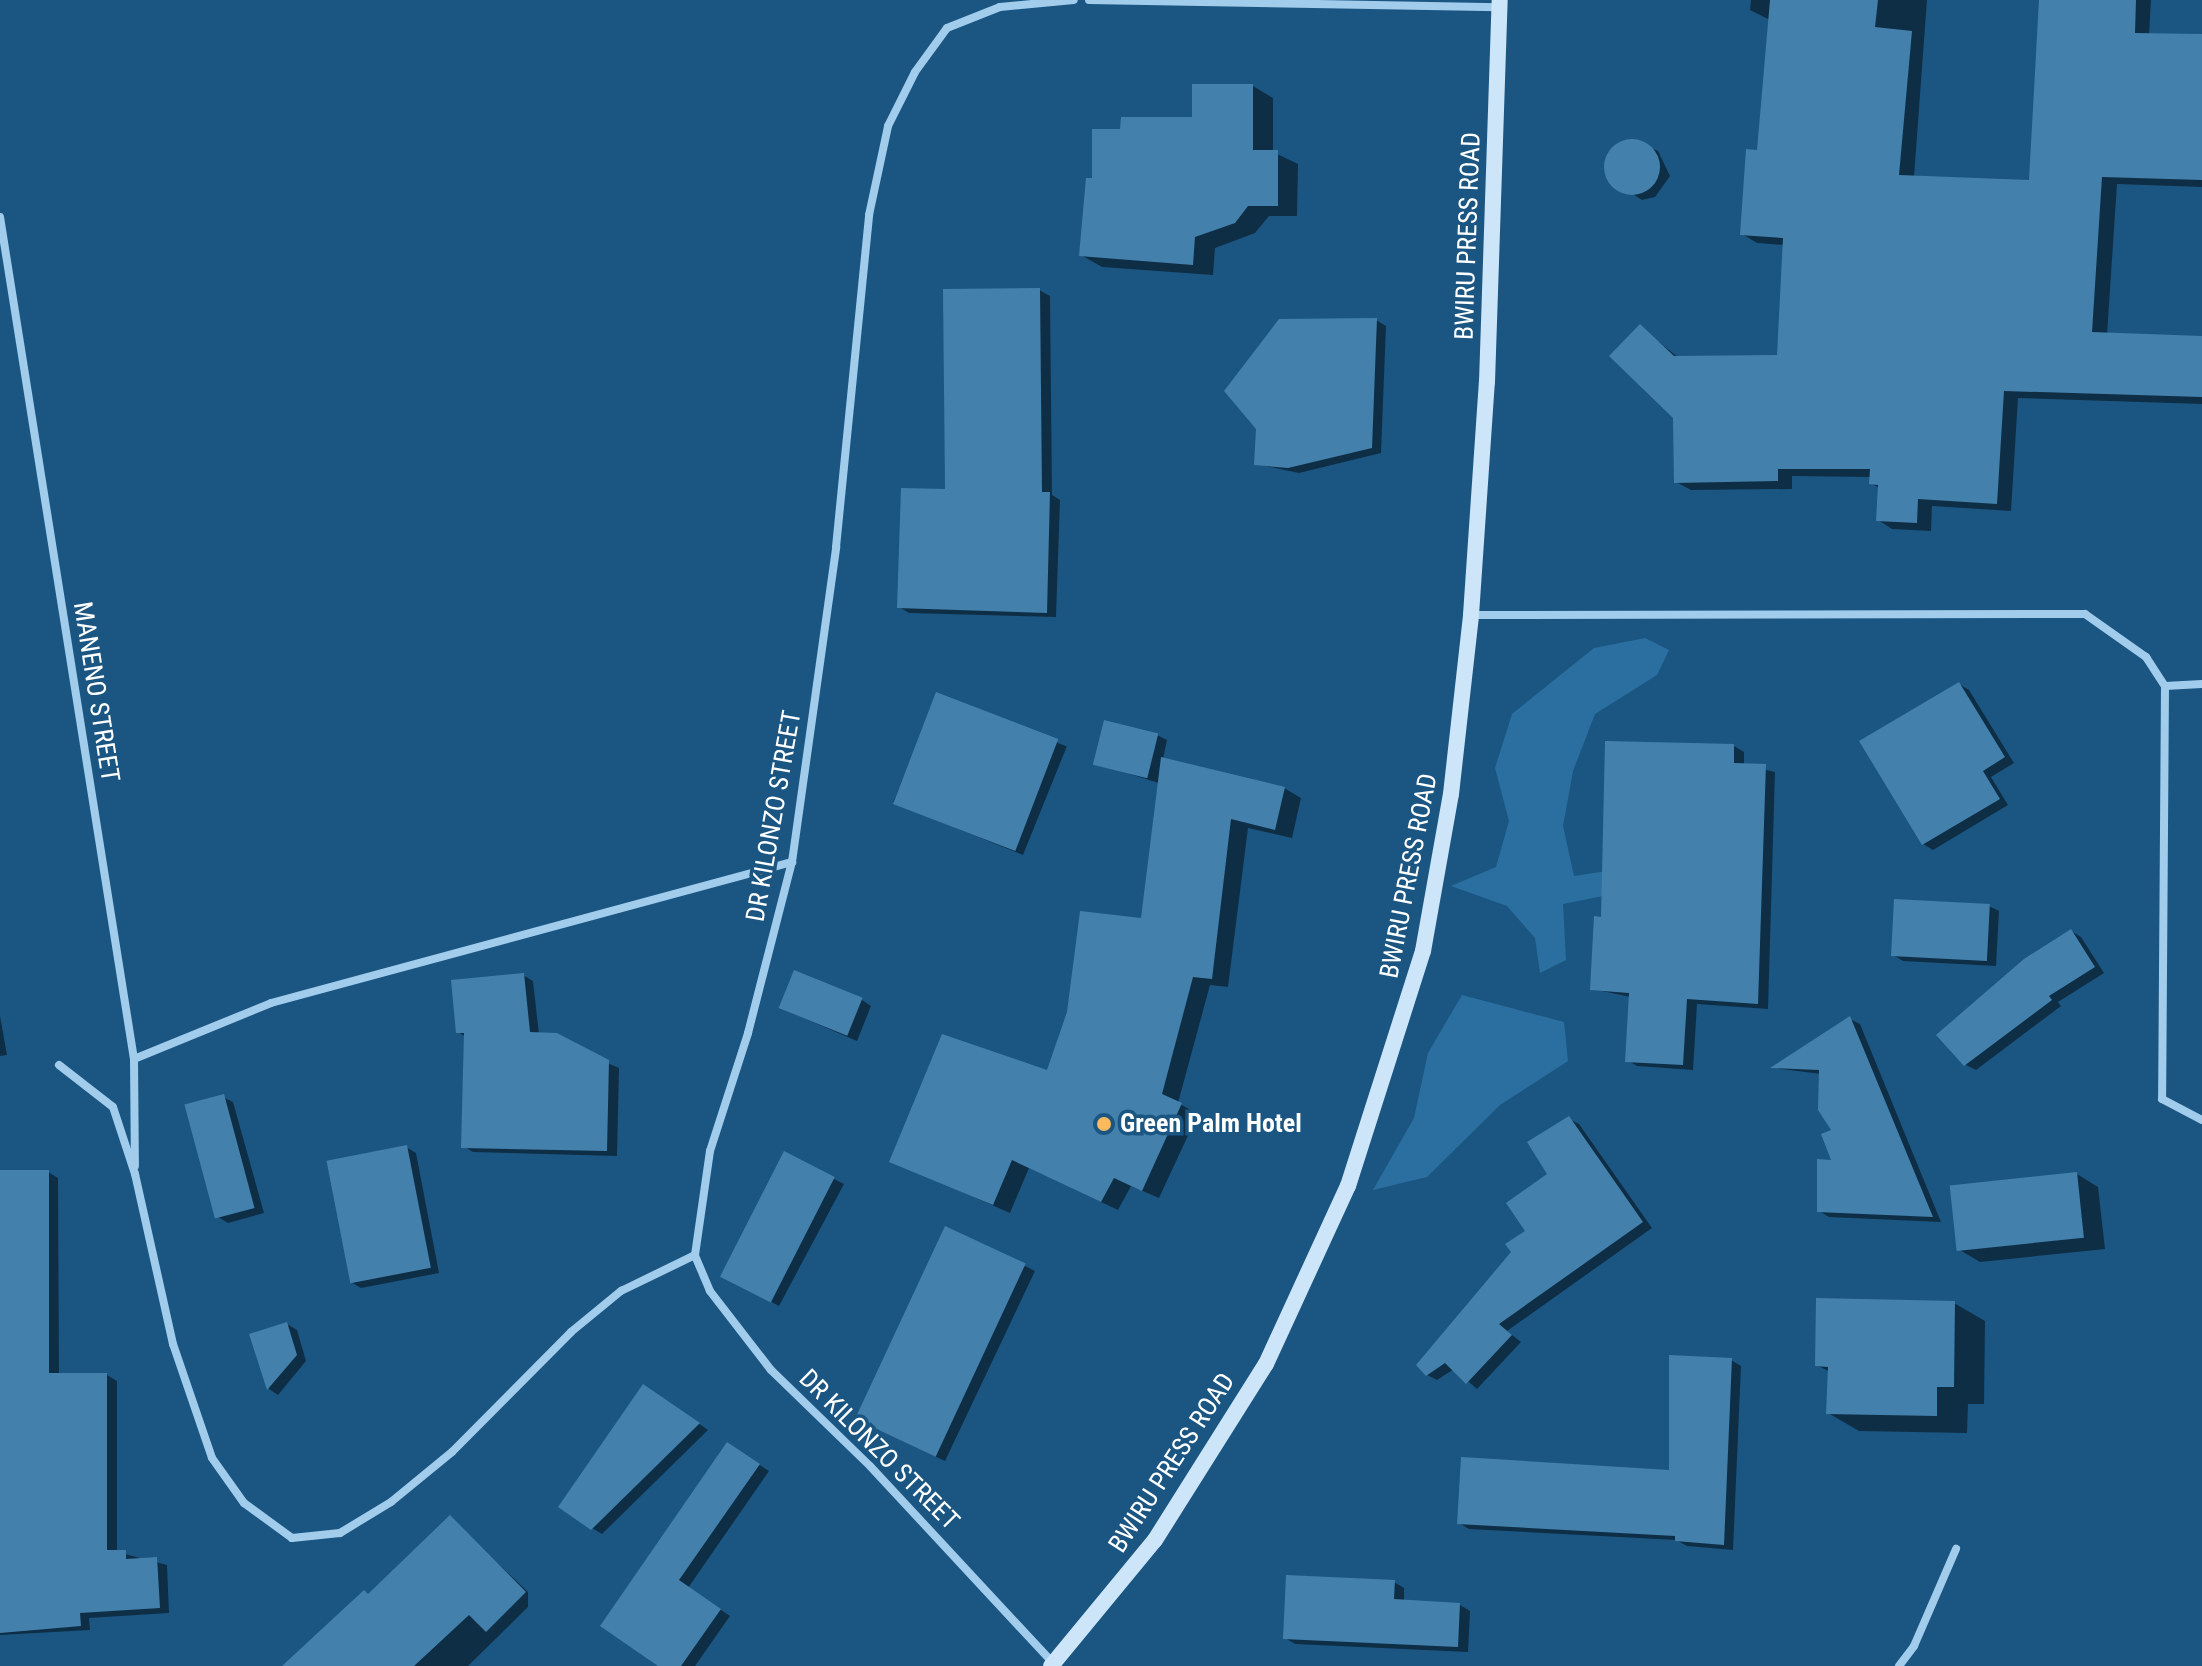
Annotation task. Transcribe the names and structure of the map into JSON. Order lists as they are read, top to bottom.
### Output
{
  "streets": {
    "street": ["BWIRU PRESS ROAD", "MANENO STREET", "DR KILONZO STREET"]
  },
  "crossings": [
    ["BWIRU PRESS ROAD", "DR KILONZO STREET"]
  ],
  "places": ["Green Palm Hotel"]
}
